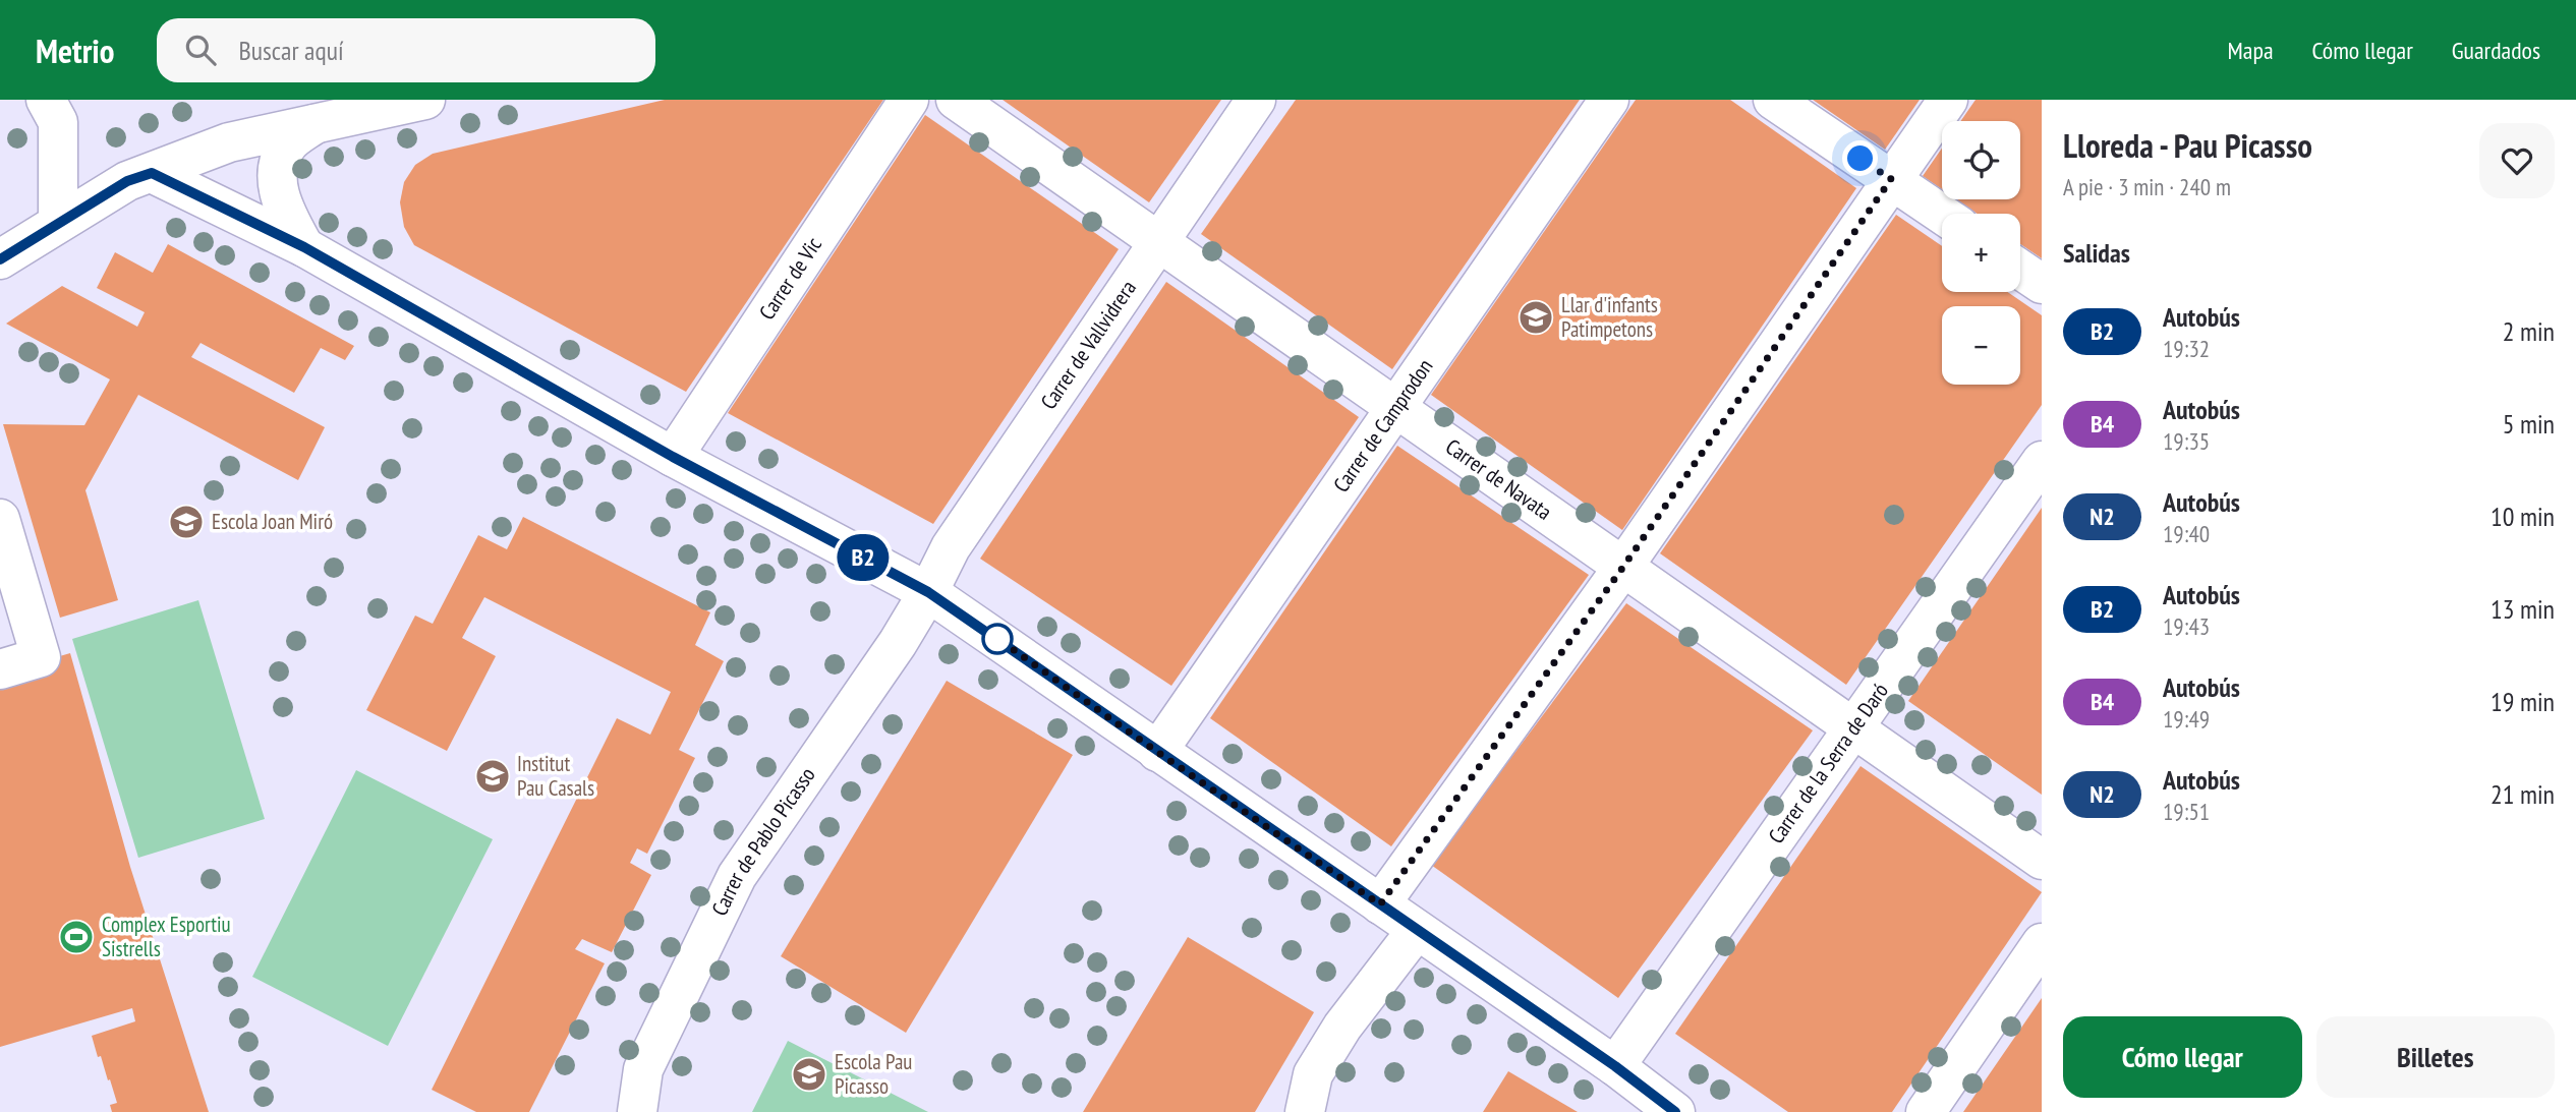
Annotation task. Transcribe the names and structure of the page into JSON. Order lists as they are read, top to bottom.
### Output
{
  "streets": {
    "street": [
      "Carrer de Vic",
      "Carrer de Vallvidrera",
      "Carrer de Camprodon",
      "Carrer de Navata",
      "Carrer de la Serra de Daró",
      "Carrer de Pablo Picasso"
    ]
  },
  "crossings": [
    ["Carrer de Vallvidrera", "Carrer de Navata"],
    ["Carrer de Vallvidrera", "Carrer de Pablo Picasso"],
    ["Carrer de Camprodon", "Carrer de Navata"],
    ["Carrer de Navata", "Carrer de la Serra de Daró"]
  ],
  "places": {
    "school or university": [
      "Llar d'infants Patimpetons",
      "Escola Joan Miró",
      "Institut Pau Casals",
      "Escola Pau Picasso"
    ],
    "sports": ["Complex Esportiu Sistrells"]
  },
  "lines": ["bus line B2"],
  "page": {
    "header": "Metrio",
    "search": "Buscar aquí",
    "nav": ["Mapa", "Cómo llegar", "Guardados"],
    "on_map": "B2",
    "heading": [
      ["Lloreda - Pau Picasso", "A pie · 3 min · 240 m"],
      "Salidas"
    ],
    "map_buttons": ["+", "−"],
    "list": [
      {
        "mark": "B2",
        "name": "Autobús",
        "note": "19:32",
        "value": "2 min"
      },
      {
        "mark": "B4",
        "name": "Autobús",
        "note": "19:35",
        "value": "5 min"
      },
      {
        "mark": "N2",
        "name": "Autobús",
        "note": "19:40",
        "value": "10 min"
      },
      {
        "mark": "B2",
        "name": "Autobús",
        "note": "19:43",
        "value": "13 min"
      },
      {
        "mark": "B4",
        "name": "Autobús",
        "note": "19:49",
        "value": "19 min"
      },
      {
        "mark": "N2",
        "name": "Autobús",
        "note": "19:51",
        "value": "21 min"
      }
    ],
    "buttons": ["Cómo llegar", "Billetes"]
  }
}
